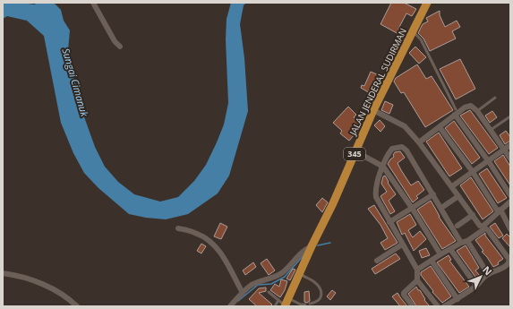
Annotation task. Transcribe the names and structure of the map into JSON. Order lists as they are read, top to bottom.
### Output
{
  "streets": {
    "main road": ["JALAN JENDERAL SUDIRMAN", "345"]
  },
  "water": ["Sungai Cimanuk"],
  "north": "top right"
}
